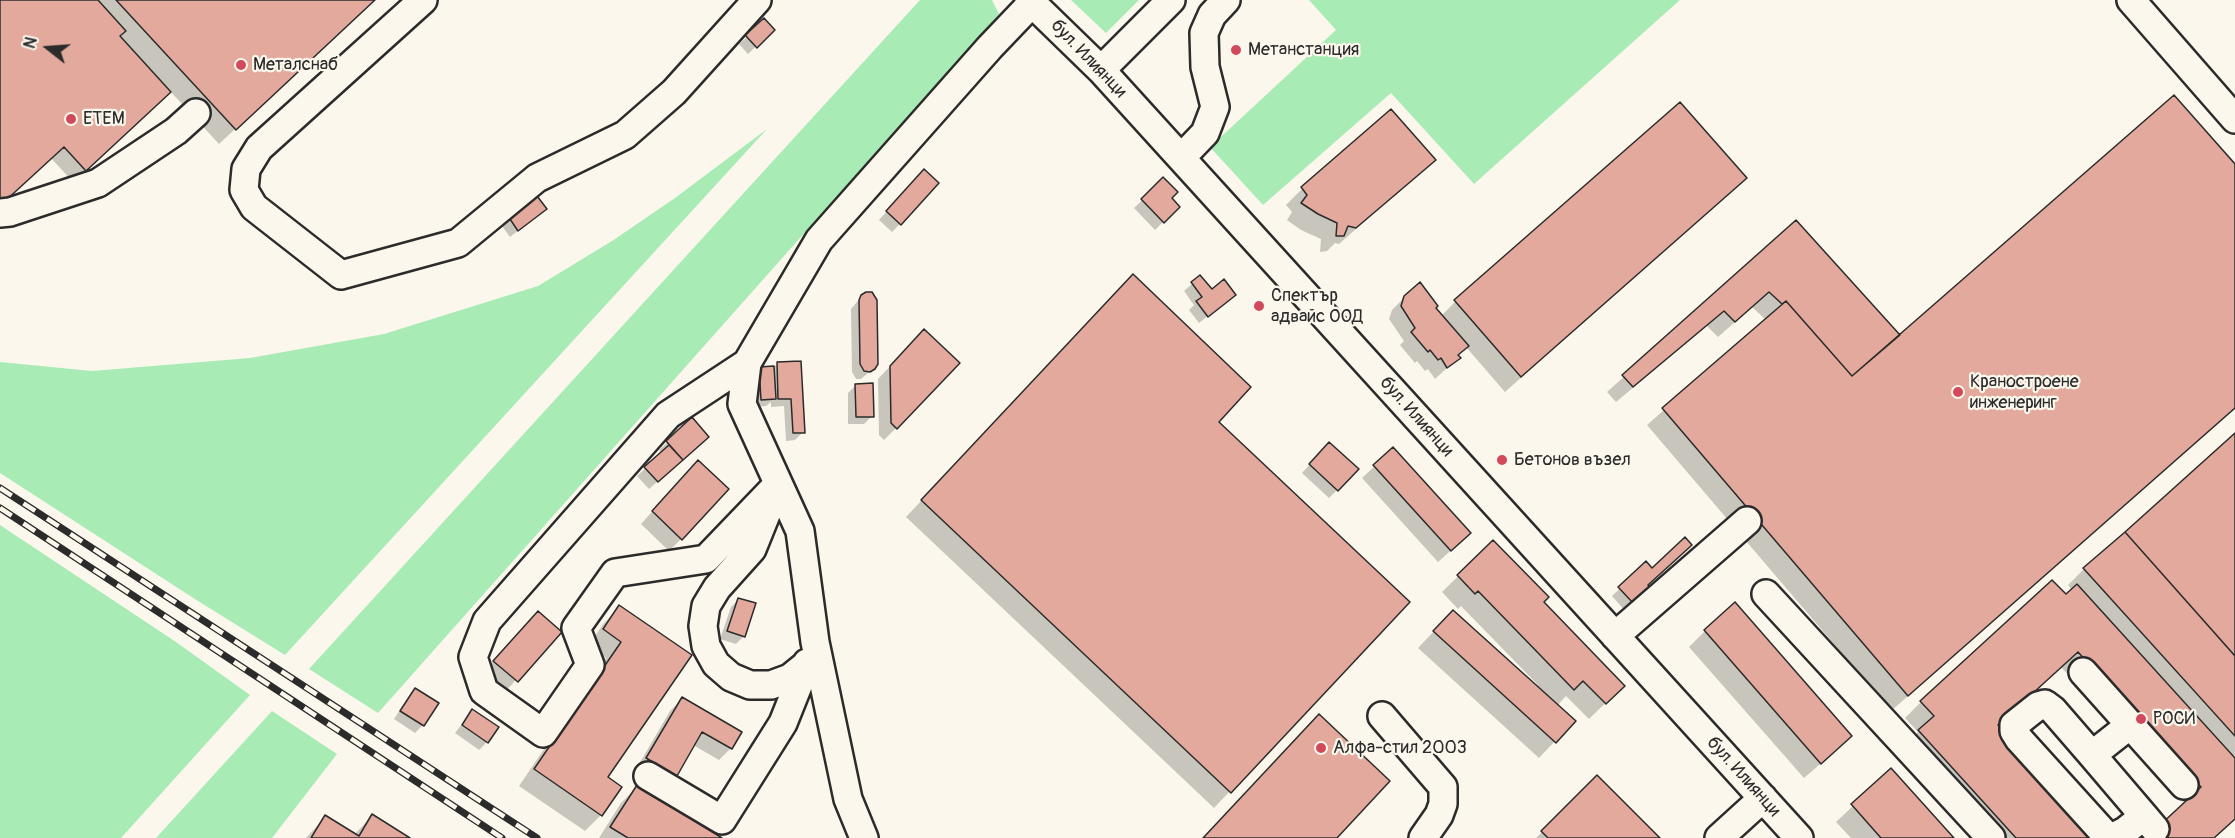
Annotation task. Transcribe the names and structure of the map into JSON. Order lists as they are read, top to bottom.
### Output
{
  "streets": {
    "street": ["бул. Илиянци"]
  },
  "places": [
    "Метанстанция",
    "Металснаб",
    "ЕТЕМ",
    "Спектър адвайс ООД",
    "Краностроене инженеринг",
    "Бетонов възел",
    "РОСИ",
    "Алфа-стил 2003"
  ],
  "north": "left"
}
